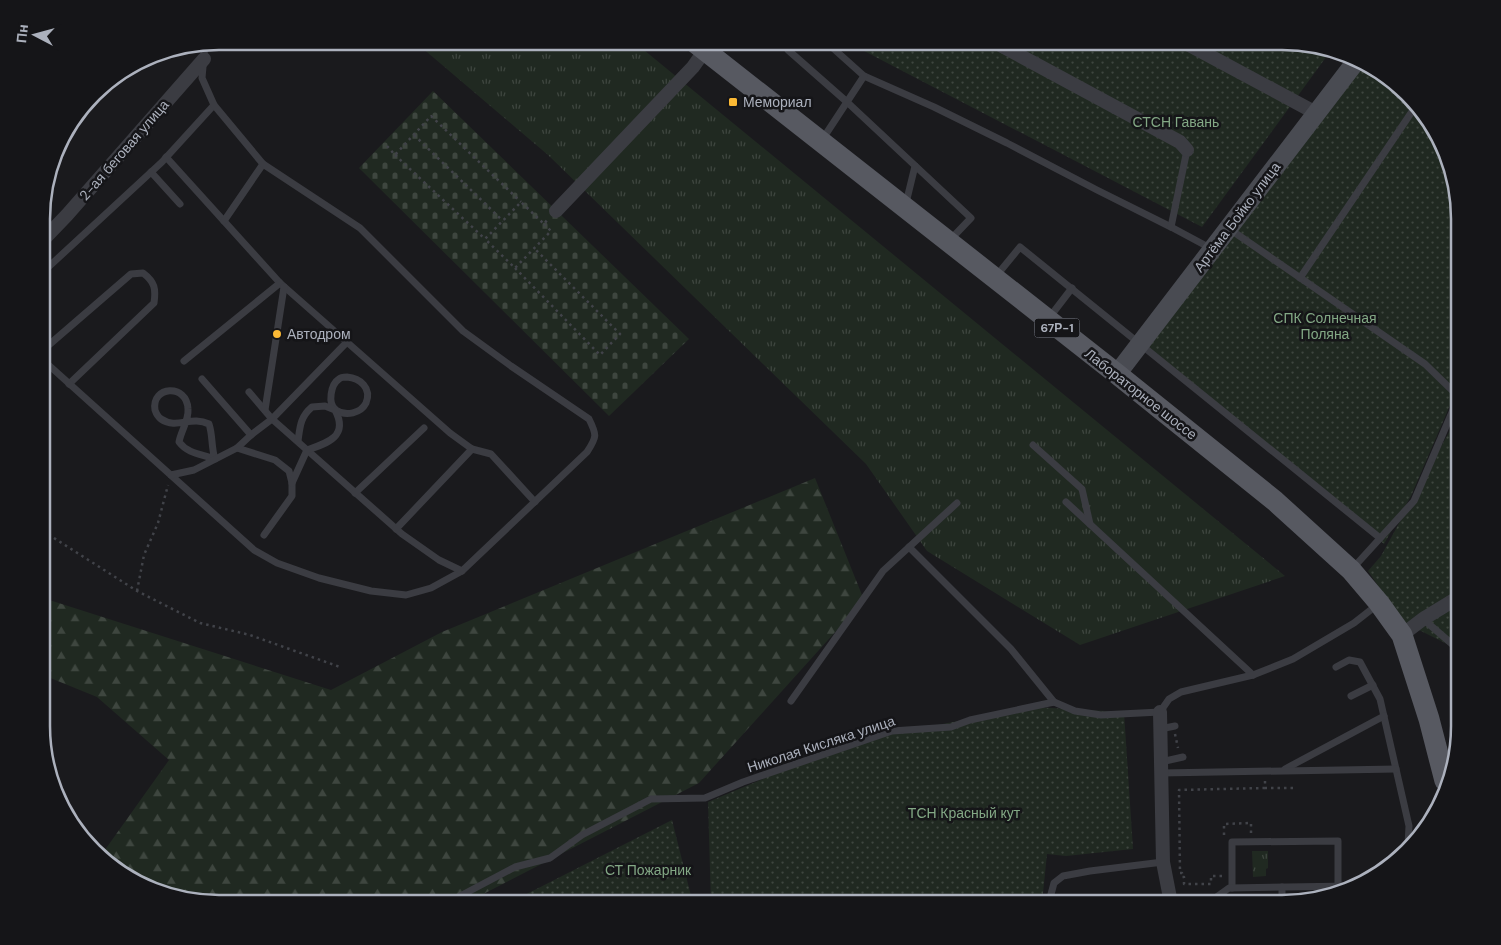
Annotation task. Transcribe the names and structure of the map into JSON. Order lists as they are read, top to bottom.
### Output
{
  "streets": {
    "main road": ["Артёма Бойко улица", "67Р-1", "Лабораторное шоссе"],
    "street": ["2-ая беговая улица"],
    "lane": ["Николая Кисляка улица"]
  },
  "crossings": [
    ["Артёма Бойко улица", "Лабораторное шоссе"]
  ],
  "parks": [
    "СТСН Гавань",
    "СПК Солнечная Поляна",
    "ТСН Красный кут",
    "СТ Пожарник"
  ],
  "places": {
    "transit": ["Мемориал"],
    "other": ["Автодром"]
  },
  "north": "left"
}
